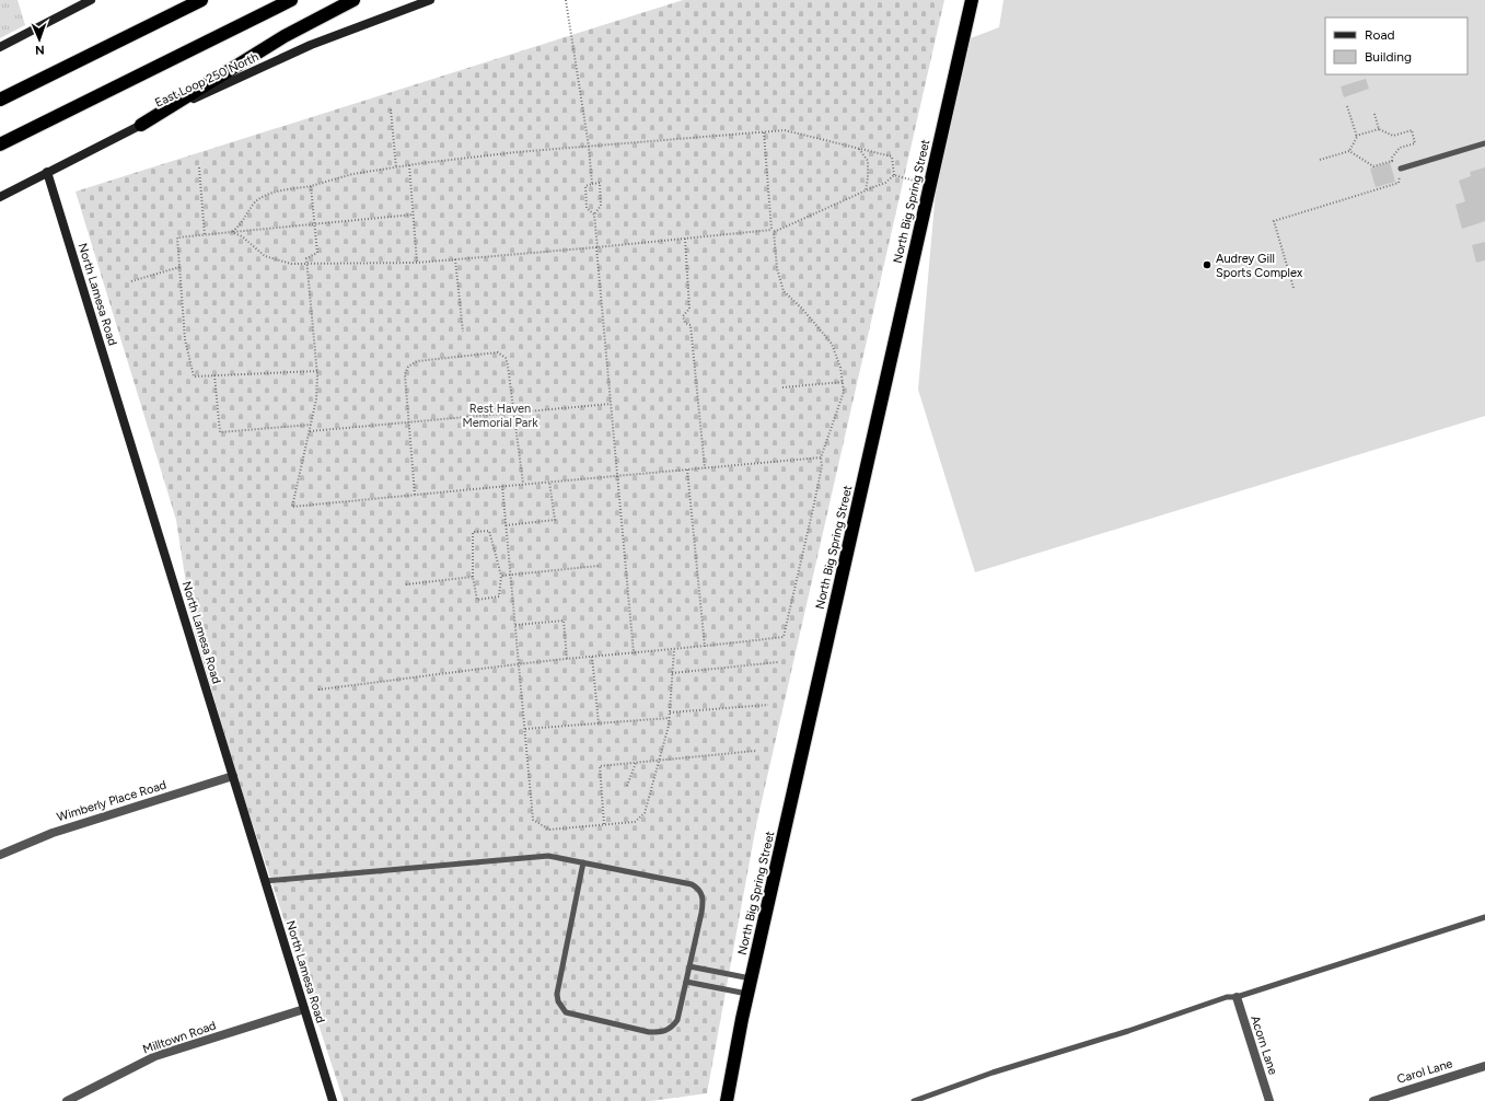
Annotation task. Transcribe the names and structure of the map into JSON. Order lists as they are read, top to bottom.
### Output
{
  "streets": {
    "highway": ["North Big Spring Street"],
    "street": [
      "East Loop 250 North",
      "North Lamesa Road",
      "Wimberly Place Road",
      "Milltown Road",
      "Acorn Lane",
      "Carol Lane"
    ]
  },
  "crossings": [
    ["East Loop 250 North", "North Lamesa Road"],
    ["North Lamesa Road", "Wimberly Place Road"],
    ["North Lamesa Road", "Milltown Road"]
  ],
  "parks": ["Rest Haven Memorial Park"],
  "places": ["Audrey Gill Sports Complex"],
  "legend": ["Road", "Building"],
  "north": "bottom"
}
